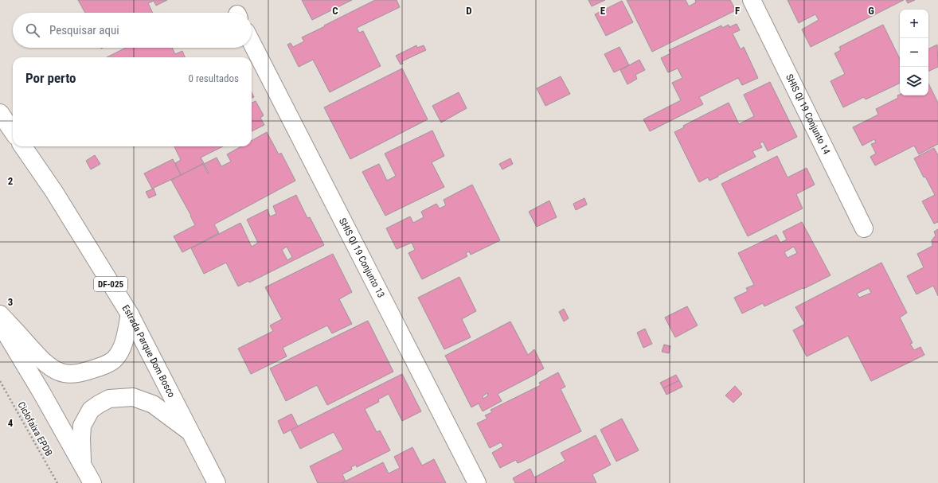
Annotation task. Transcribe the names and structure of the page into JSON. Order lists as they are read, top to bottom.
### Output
{
  "streets": {
    "main road": [
      "SHIS QI 19 Conjunto 14",
      "SHIS QI 19 Conjunto 13",
      "DF-025",
      "Estrada Parque Dom Bosco"
    ],
    "path": ["Ciclofaixa EPDB"]
  },
  "page": {
    "map_buttons": ["+", "−"],
    "search": "Pesquisar aqui",
    "heading": ["Por perto", "0 resultados"]
  },
  "grid": {
    "columns": [
      "C",
      "D",
      "E",
      "F",
      "G"
    ],
    "rows": ["2", "3", "4"]
  }
}
